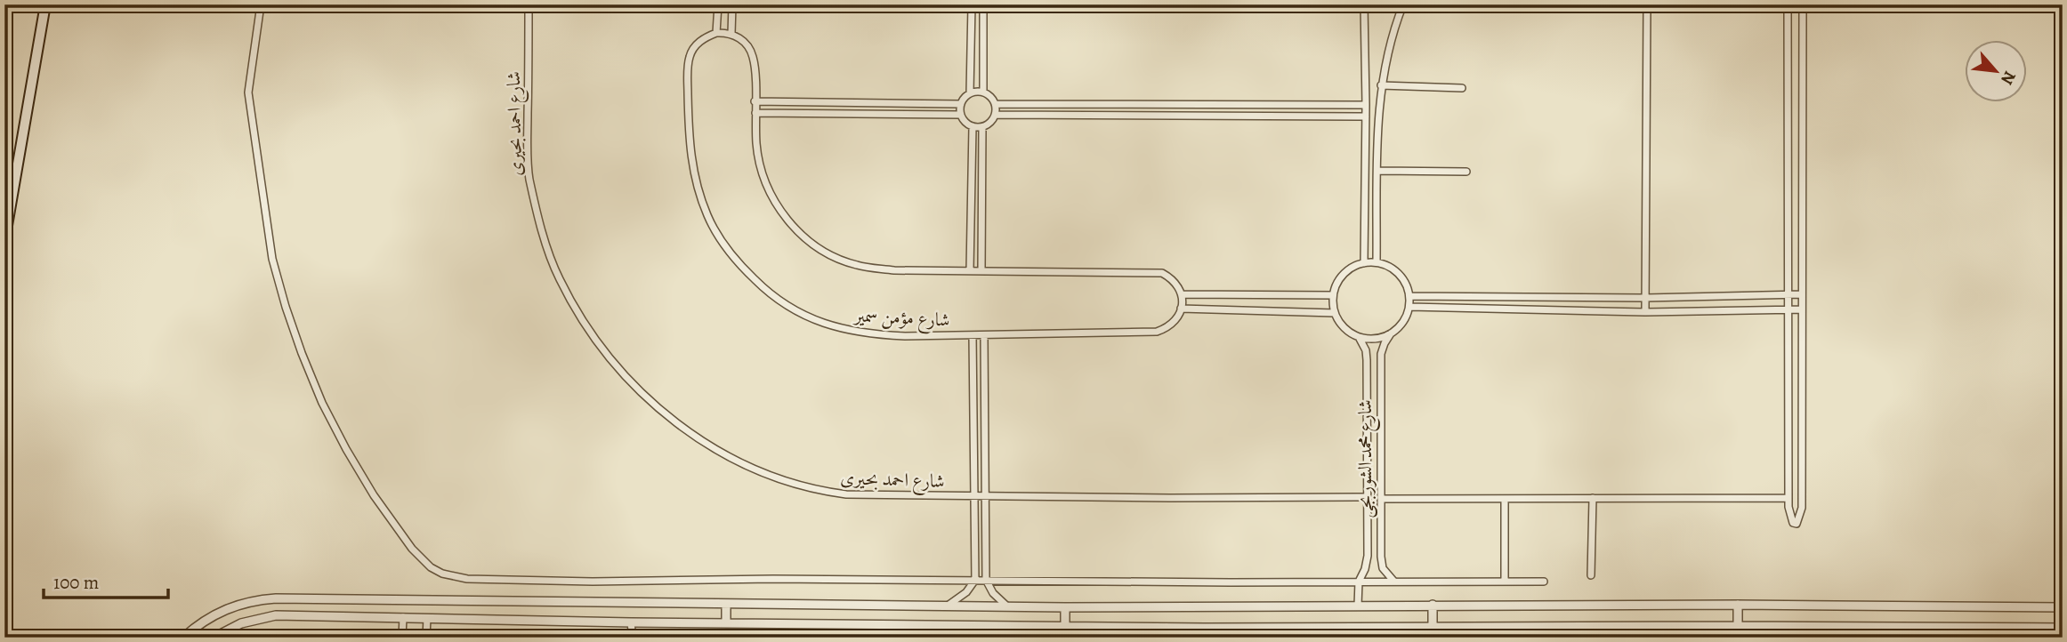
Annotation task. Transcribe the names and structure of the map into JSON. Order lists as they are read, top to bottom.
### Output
{
  "streets": {
    "street": ["شارع احمد بحيرى", "شارع مؤمن سمير", "شارع محمد الشوربجى"]
  },
  "crossings": [
    ["شارع احمد بحيرى", "شارع محمد الشوربجى"]
  ],
  "scale_bar": "100 m",
  "north": "bottom right"
}
